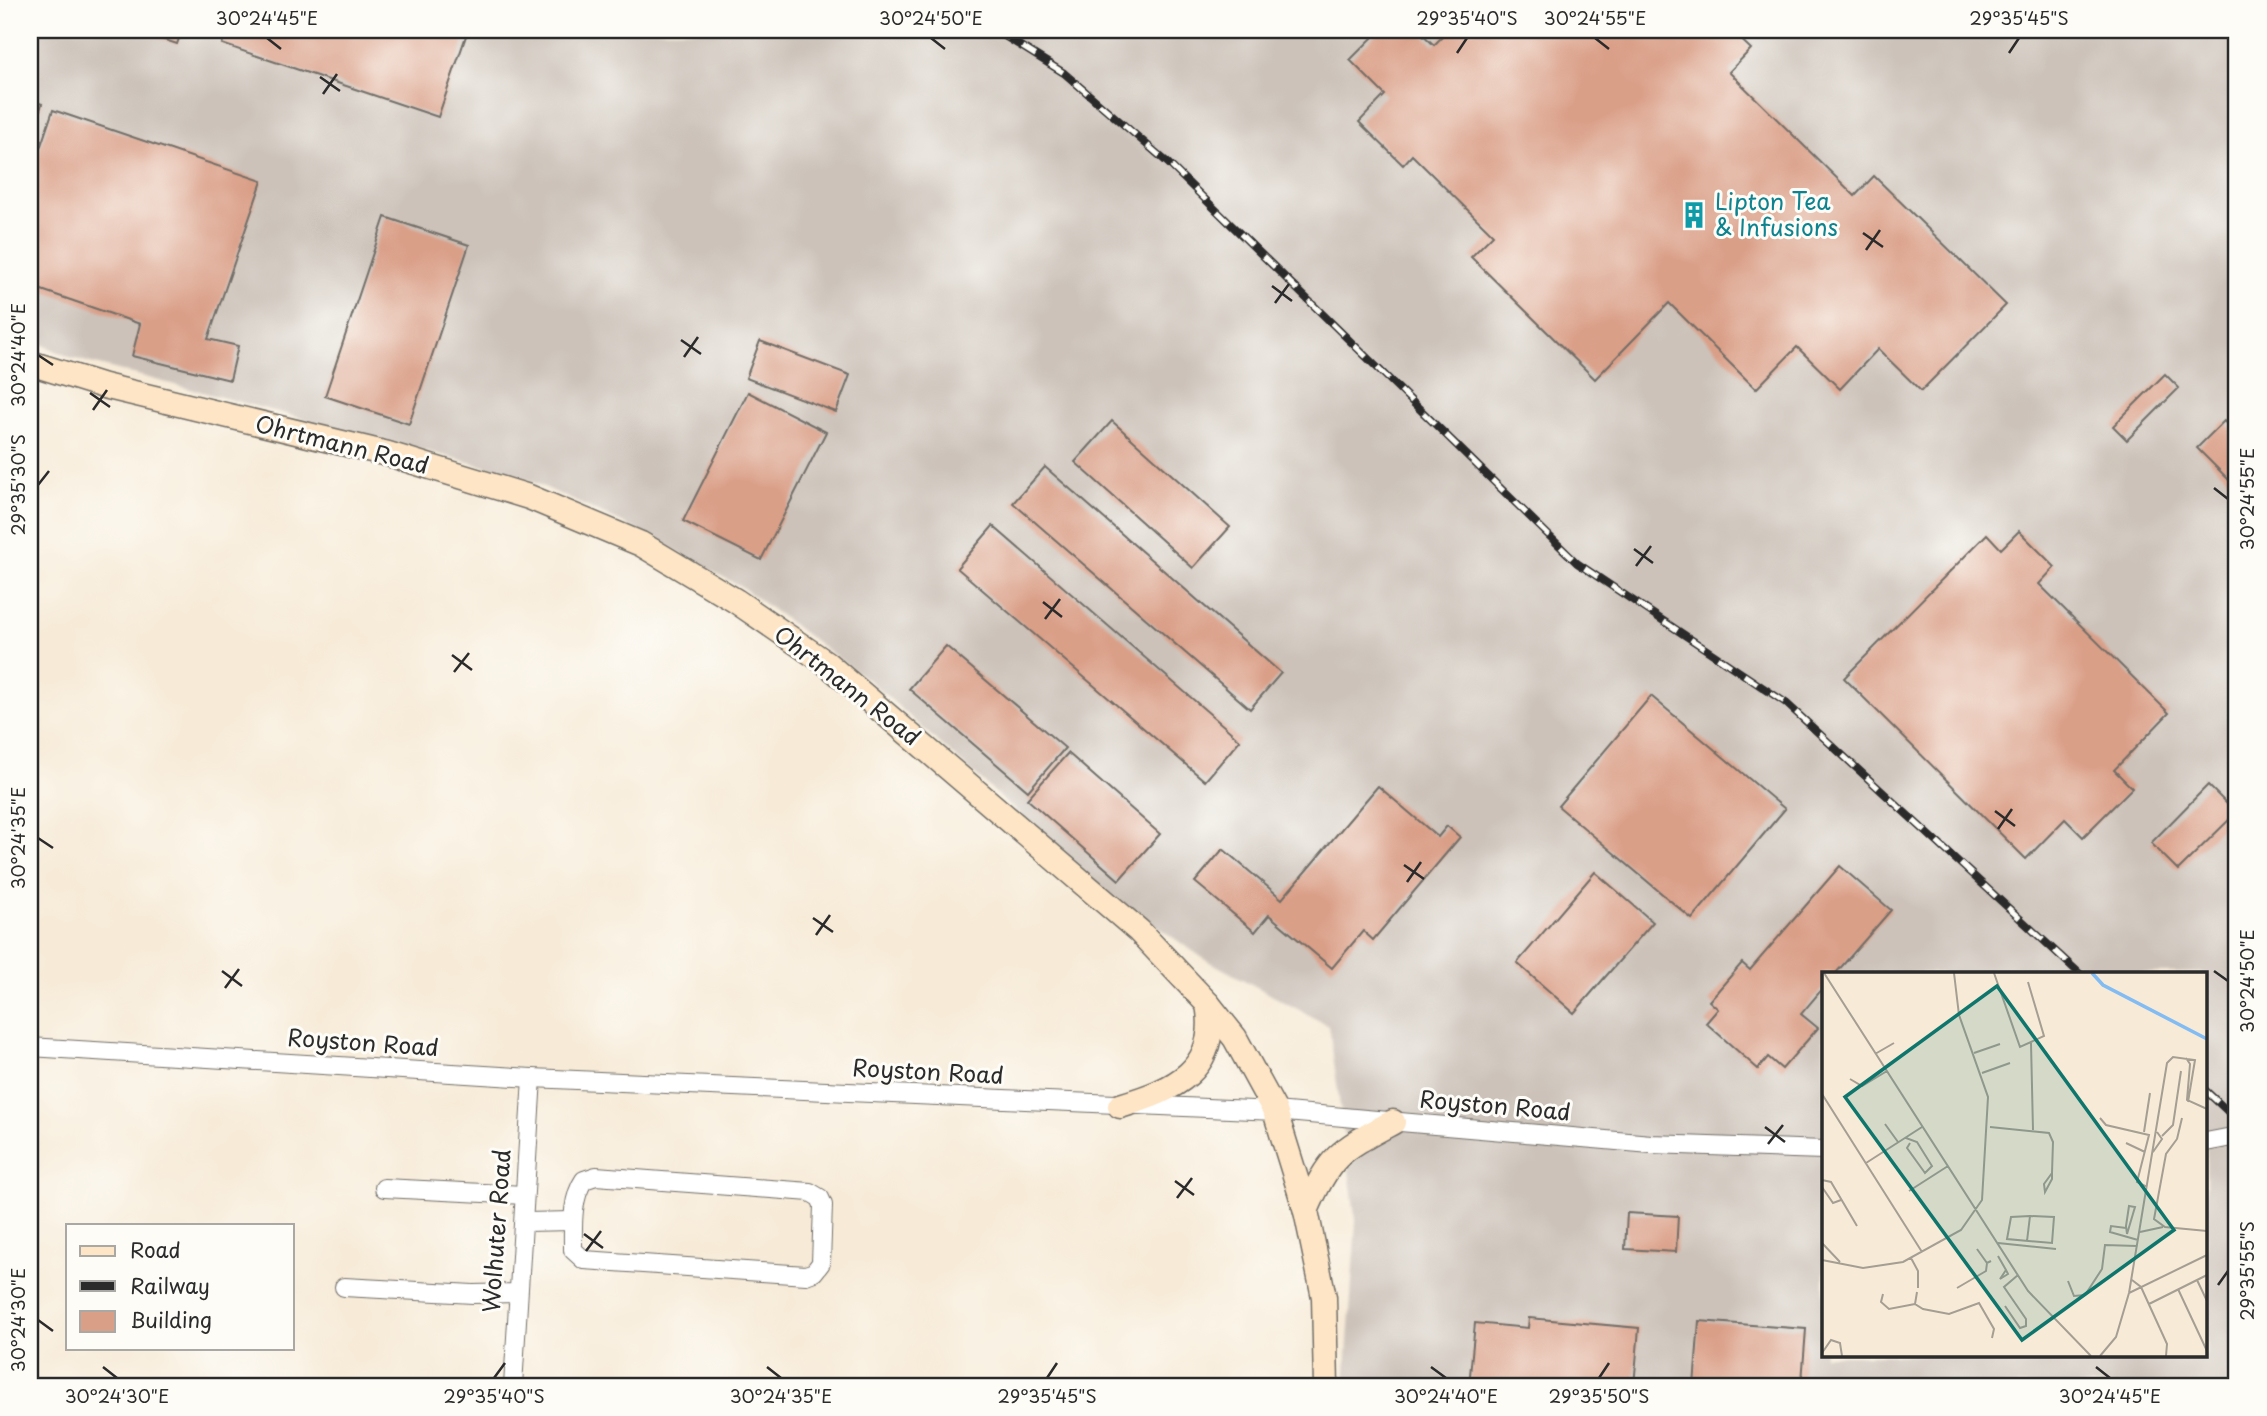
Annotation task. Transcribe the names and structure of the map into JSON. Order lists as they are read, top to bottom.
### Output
{
  "streets": {
    "main road": ["Ohrtmann Road"],
    "street": ["Royston Road", "Wolhuter Road"]
  },
  "crossings": [
    ["Ohrtmann Road", "Royston Road"],
    ["Royston Road", "Wolhuter Road"]
  ],
  "places": {
    "building": ["Lipton Tea & Infusions"]
  },
  "legend": ["Road", "Railway", "Building"],
  "coordinates": [
    "30°24'45\"E",
    "30°24'50\"E",
    "29°35'40\"S",
    "30°24'55\"E",
    "29°35'45\"S",
    "30°24'40\"E",
    "29°35'30\"S",
    "30°24'35\"E",
    "29°35'55\"S",
    "30°24'30\"E",
    "29°35'50\"S"
  ]
}
